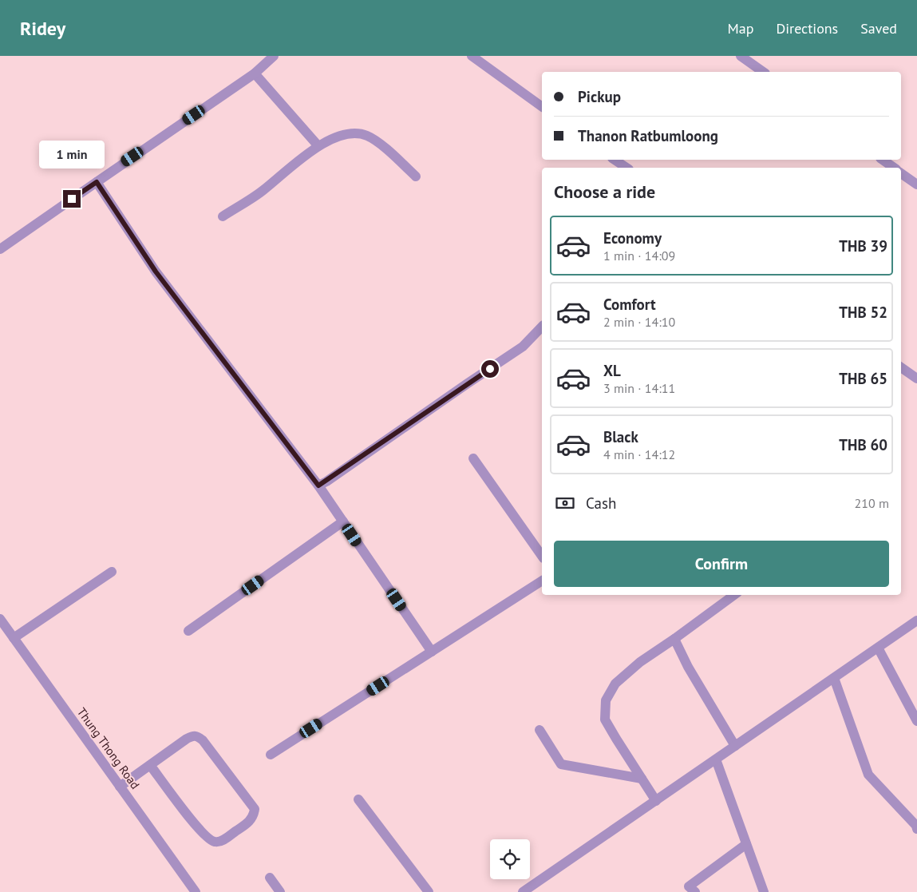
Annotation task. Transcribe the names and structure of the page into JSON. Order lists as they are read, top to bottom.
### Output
{
  "streets": {
    "street": ["Thung Thong Road"]
  },
  "page": {
    "header": "Ridey",
    "nav": ["Map", "Directions", "Saved"],
    "banner": ["Pickup", "Thanon Ratbumloong"],
    "bubble": "1 min",
    "heading": "Choose a ride",
    "list": [
      {
        "name": "Economy",
        "note": "1 min · 14:09",
        "value": "THB 39"
      },
      {
        "name": "Comfort",
        "note": "2 min · 14:10",
        "value": "THB 52"
      },
      {
        "name": "XL",
        "note": "3 min · 14:11",
        "value": "THB 65"
      },
      {
        "name": "Black",
        "note": "4 min · 14:12",
        "value": "THB 60"
      }
    ],
    "pay": ["Cash", "210 m"],
    "buttons": "Confirm"
  }
}
